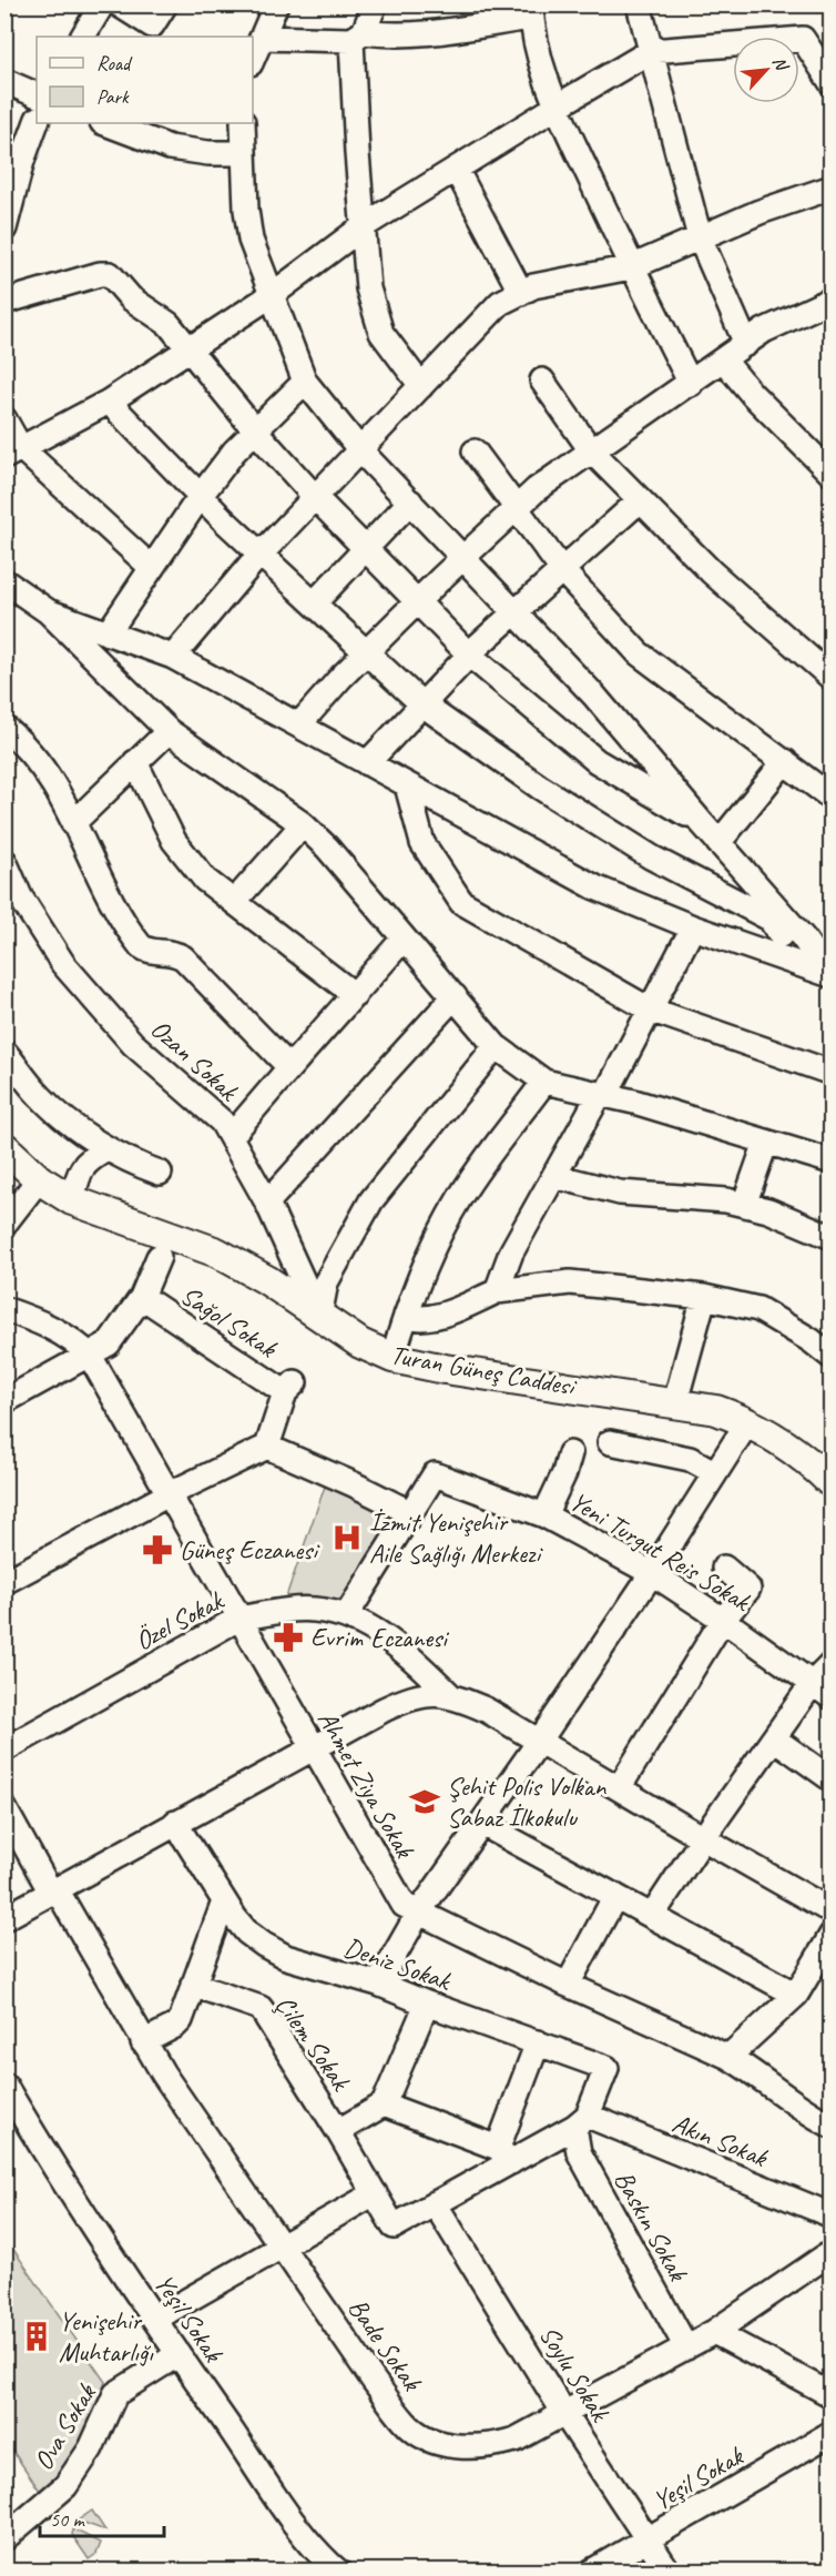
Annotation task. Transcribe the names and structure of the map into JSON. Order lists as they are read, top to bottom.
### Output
{
  "streets": {
    "main road": ["Turan Güneş Caddesi"],
    "street": [
      "Ozan Sokak",
      "Sağol Sokak",
      "Yeni Turgut Reis Sokak",
      "Özel Sokak",
      "Ahmet Ziya Sokak",
      "Deniz Sokak",
      "Çilem Sokak",
      "Akın Sokak",
      "Baskın Sokak",
      "Yeşil Sokak",
      "Bade Sokak",
      "Soylu Sokak",
      "Ova Sokak"
    ]
  },
  "crossings": [
    ["Ozan Sokak", "Turan Güneş Caddesi"],
    ["Yeni Turgut Reis Sokak", "Özel Sokak"],
    ["Özel Sokak", "Ahmet Ziya Sokak"],
    ["Deniz Sokak", "Çilem Sokak"],
    ["Deniz Sokak", "Akın Sokak"],
    ["Deniz Sokak", "Baskın Sokak"],
    ["Akın Sokak", "Baskın Sokak"],
    ["Baskın Sokak", "Bade Sokak"],
    ["Yeşil Sokak", "Soylu Sokak"],
    ["Yeşil Sokak", "Ova Sokak"],
    ["Bade Sokak", "Soylu Sokak"]
  ],
  "places": {
    "hospital": ["İzmit Yenişehir Aile Sağlığı Merkezi"],
    "pharmacy": ["Güneş Eczanesi", "Evrim Eczanesi"],
    "school or university": ["Şehit Polis Volkan Sabaz İlkokulu"],
    "building": ["Yenişehir Muhtarlığı"]
  },
  "legend": ["Road", "Park"],
  "scale_bar": "50 m",
  "north": "top right"
}
